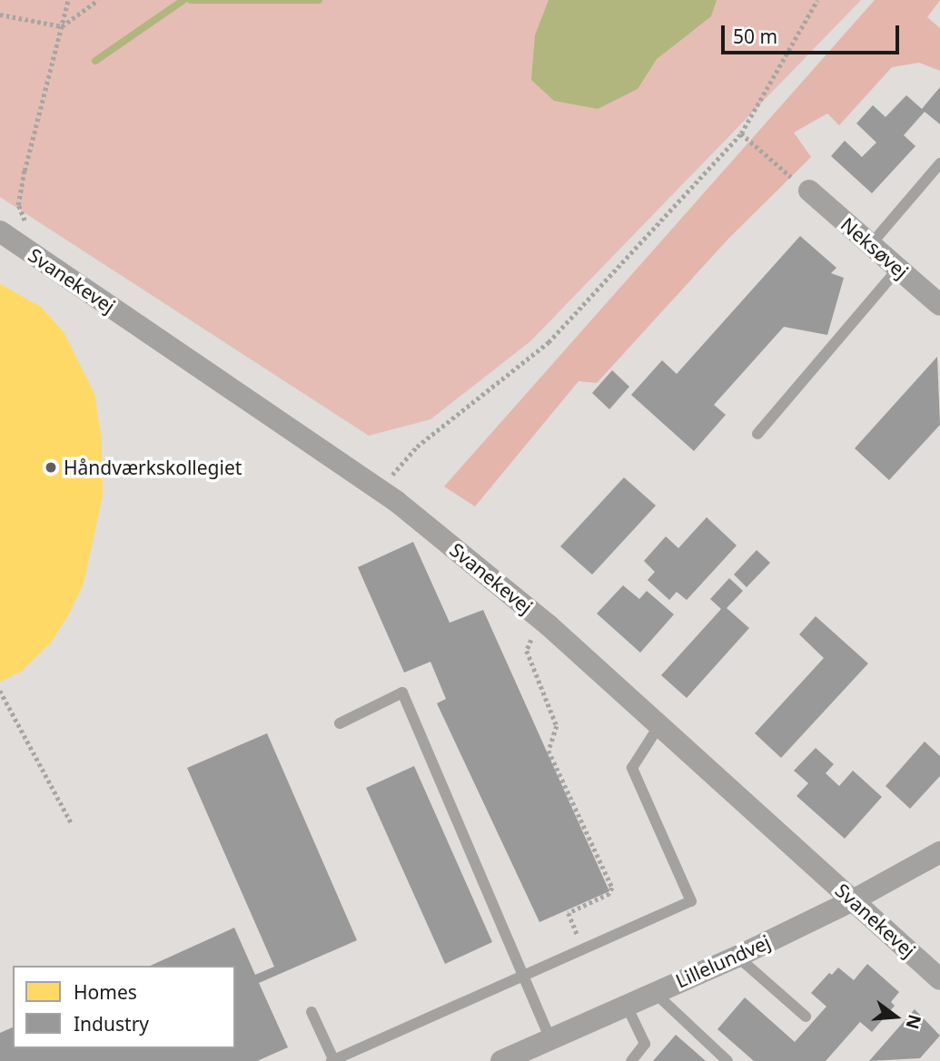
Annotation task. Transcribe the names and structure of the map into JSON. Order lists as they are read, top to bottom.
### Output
{
  "streets": {
    "street": ["Neksøvej", "Svanekevej", "Lillelundvej"]
  },
  "crossings": [
    ["Svanekevej", "Lillelundvej"]
  ],
  "places": ["Håndværkskollegiet"],
  "legend": ["Homes", "Industry"],
  "scale_bar": "50 m",
  "north": "right"
}
